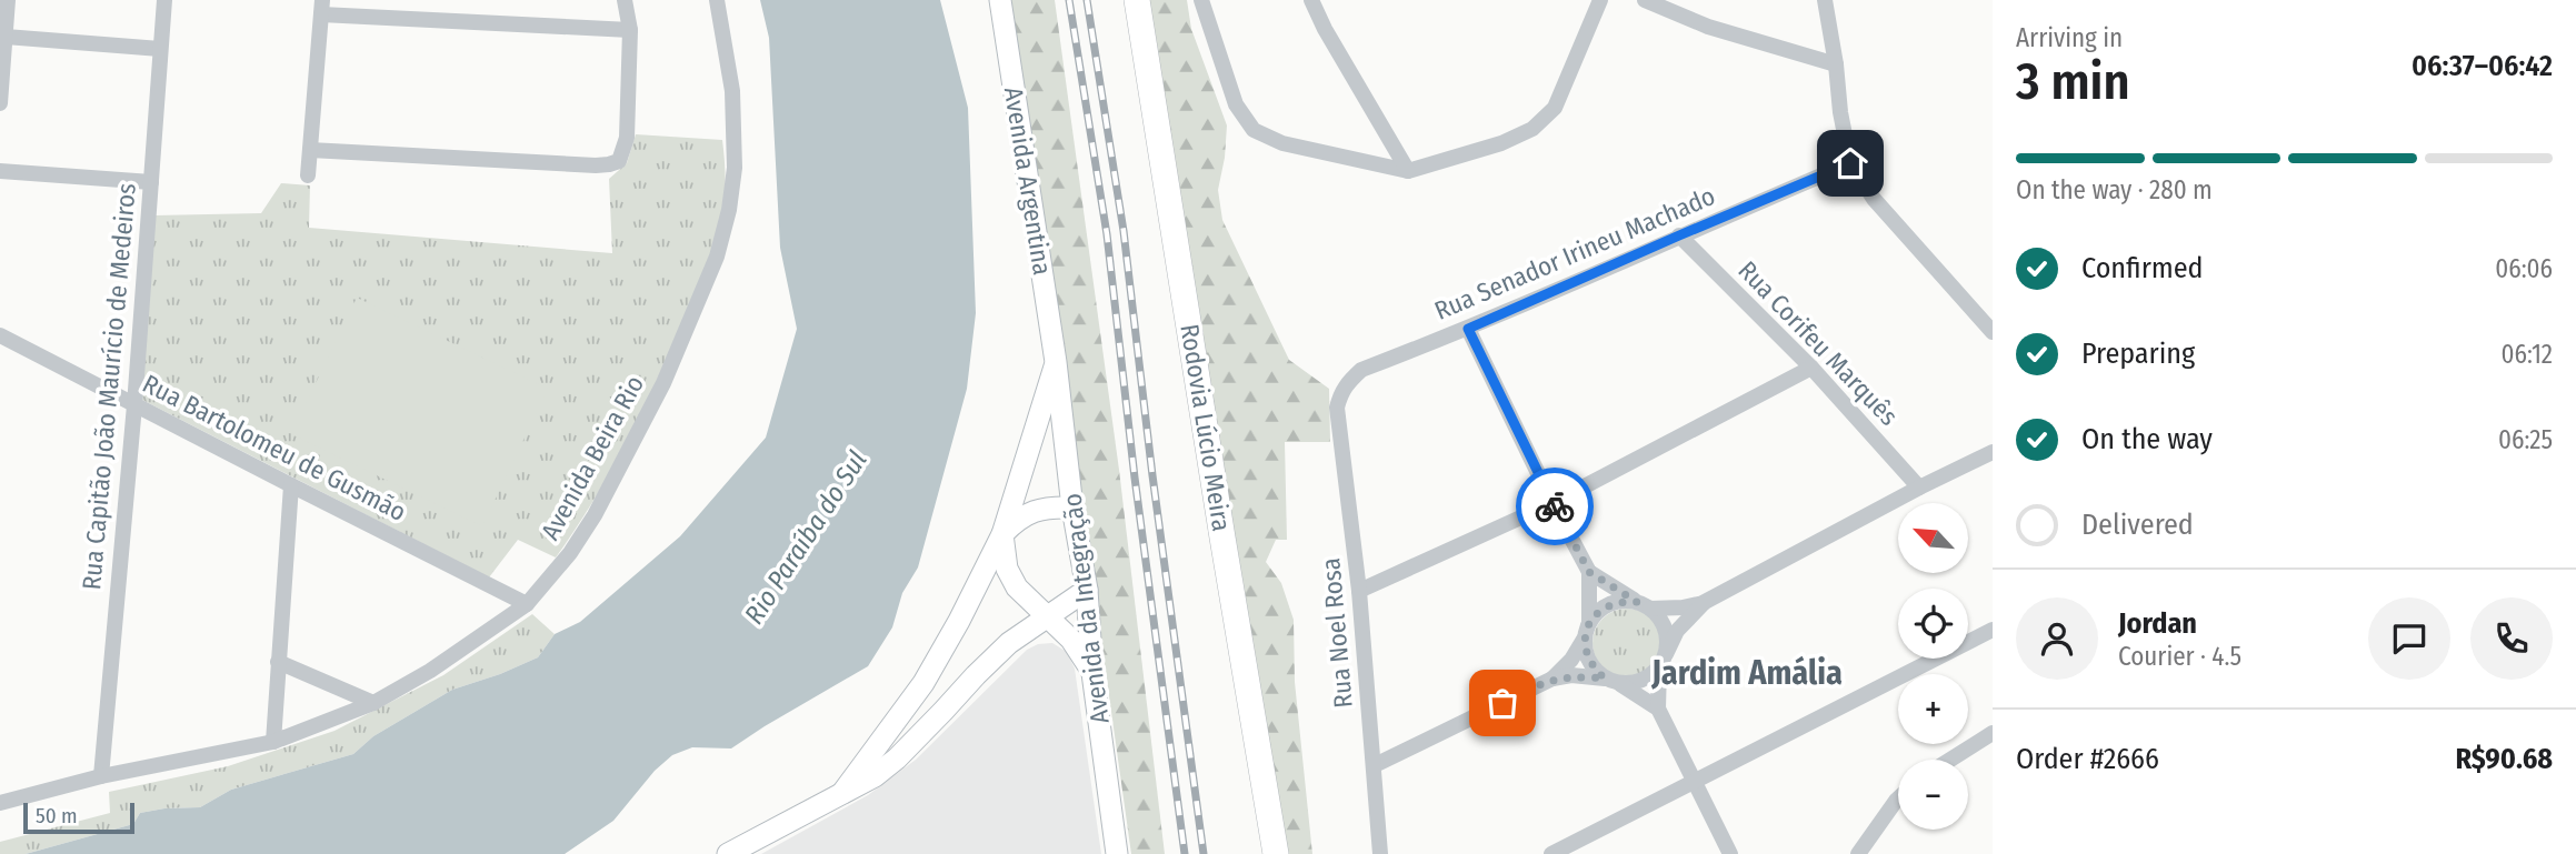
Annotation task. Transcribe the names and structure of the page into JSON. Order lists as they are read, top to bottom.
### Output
{
  "streets": {
    "main road": ["Rodovia Lúcio Meira"],
    "street": [
      "Avenida Argentina",
      "Rua Senador Irineu Machado",
      "Rua Corifeu Marquês",
      "Rua Capitão João Maurício de Medeiros",
      "Rua Bartolomeu de Gusmão",
      "Avenida Beira Rio",
      "Avenida da Integração",
      "Rua Noel Rosa"
    ]
  },
  "crossings": [
    ["Avenida Argentina", "Avenida da Integração"],
    ["Rua Senador Irineu Machado", "Rua Corifeu Marquês"],
    ["Rua Senador Irineu Machado", "Rua Noel Rosa"],
    ["Rua Capitão João Maurício de Medeiros", "Rua Bartolomeu de Gusmão"],
    ["Rua Capitão João Maurício de Medeiros", "Avenida Beira Rio"],
    ["Rua Bartolomeu de Gusmão", "Avenida Beira Rio"]
  ],
  "districts": ["Jardim Amália"],
  "water": ["Rio Paraíba do Sul"],
  "scale_bar": "50 m",
  "north": "top left",
  "page": {
    "heading": ["3 min", "Arriving in", "06:37–06:42"],
    "panel": [
      "Jordan",
      "Courier · 4.5",
      "Order #2666",
      "R$90.68"
    ],
    "bar": "On the way · 280 m",
    "list": [
      ["Confirmed", "06:06"],
      ["Preparing", "06:12"],
      ["On the way", "06:25"],
      "Delivered"
    ],
    "map_buttons": ["+", "−"],
    "scale": "50 m"
  }
}
